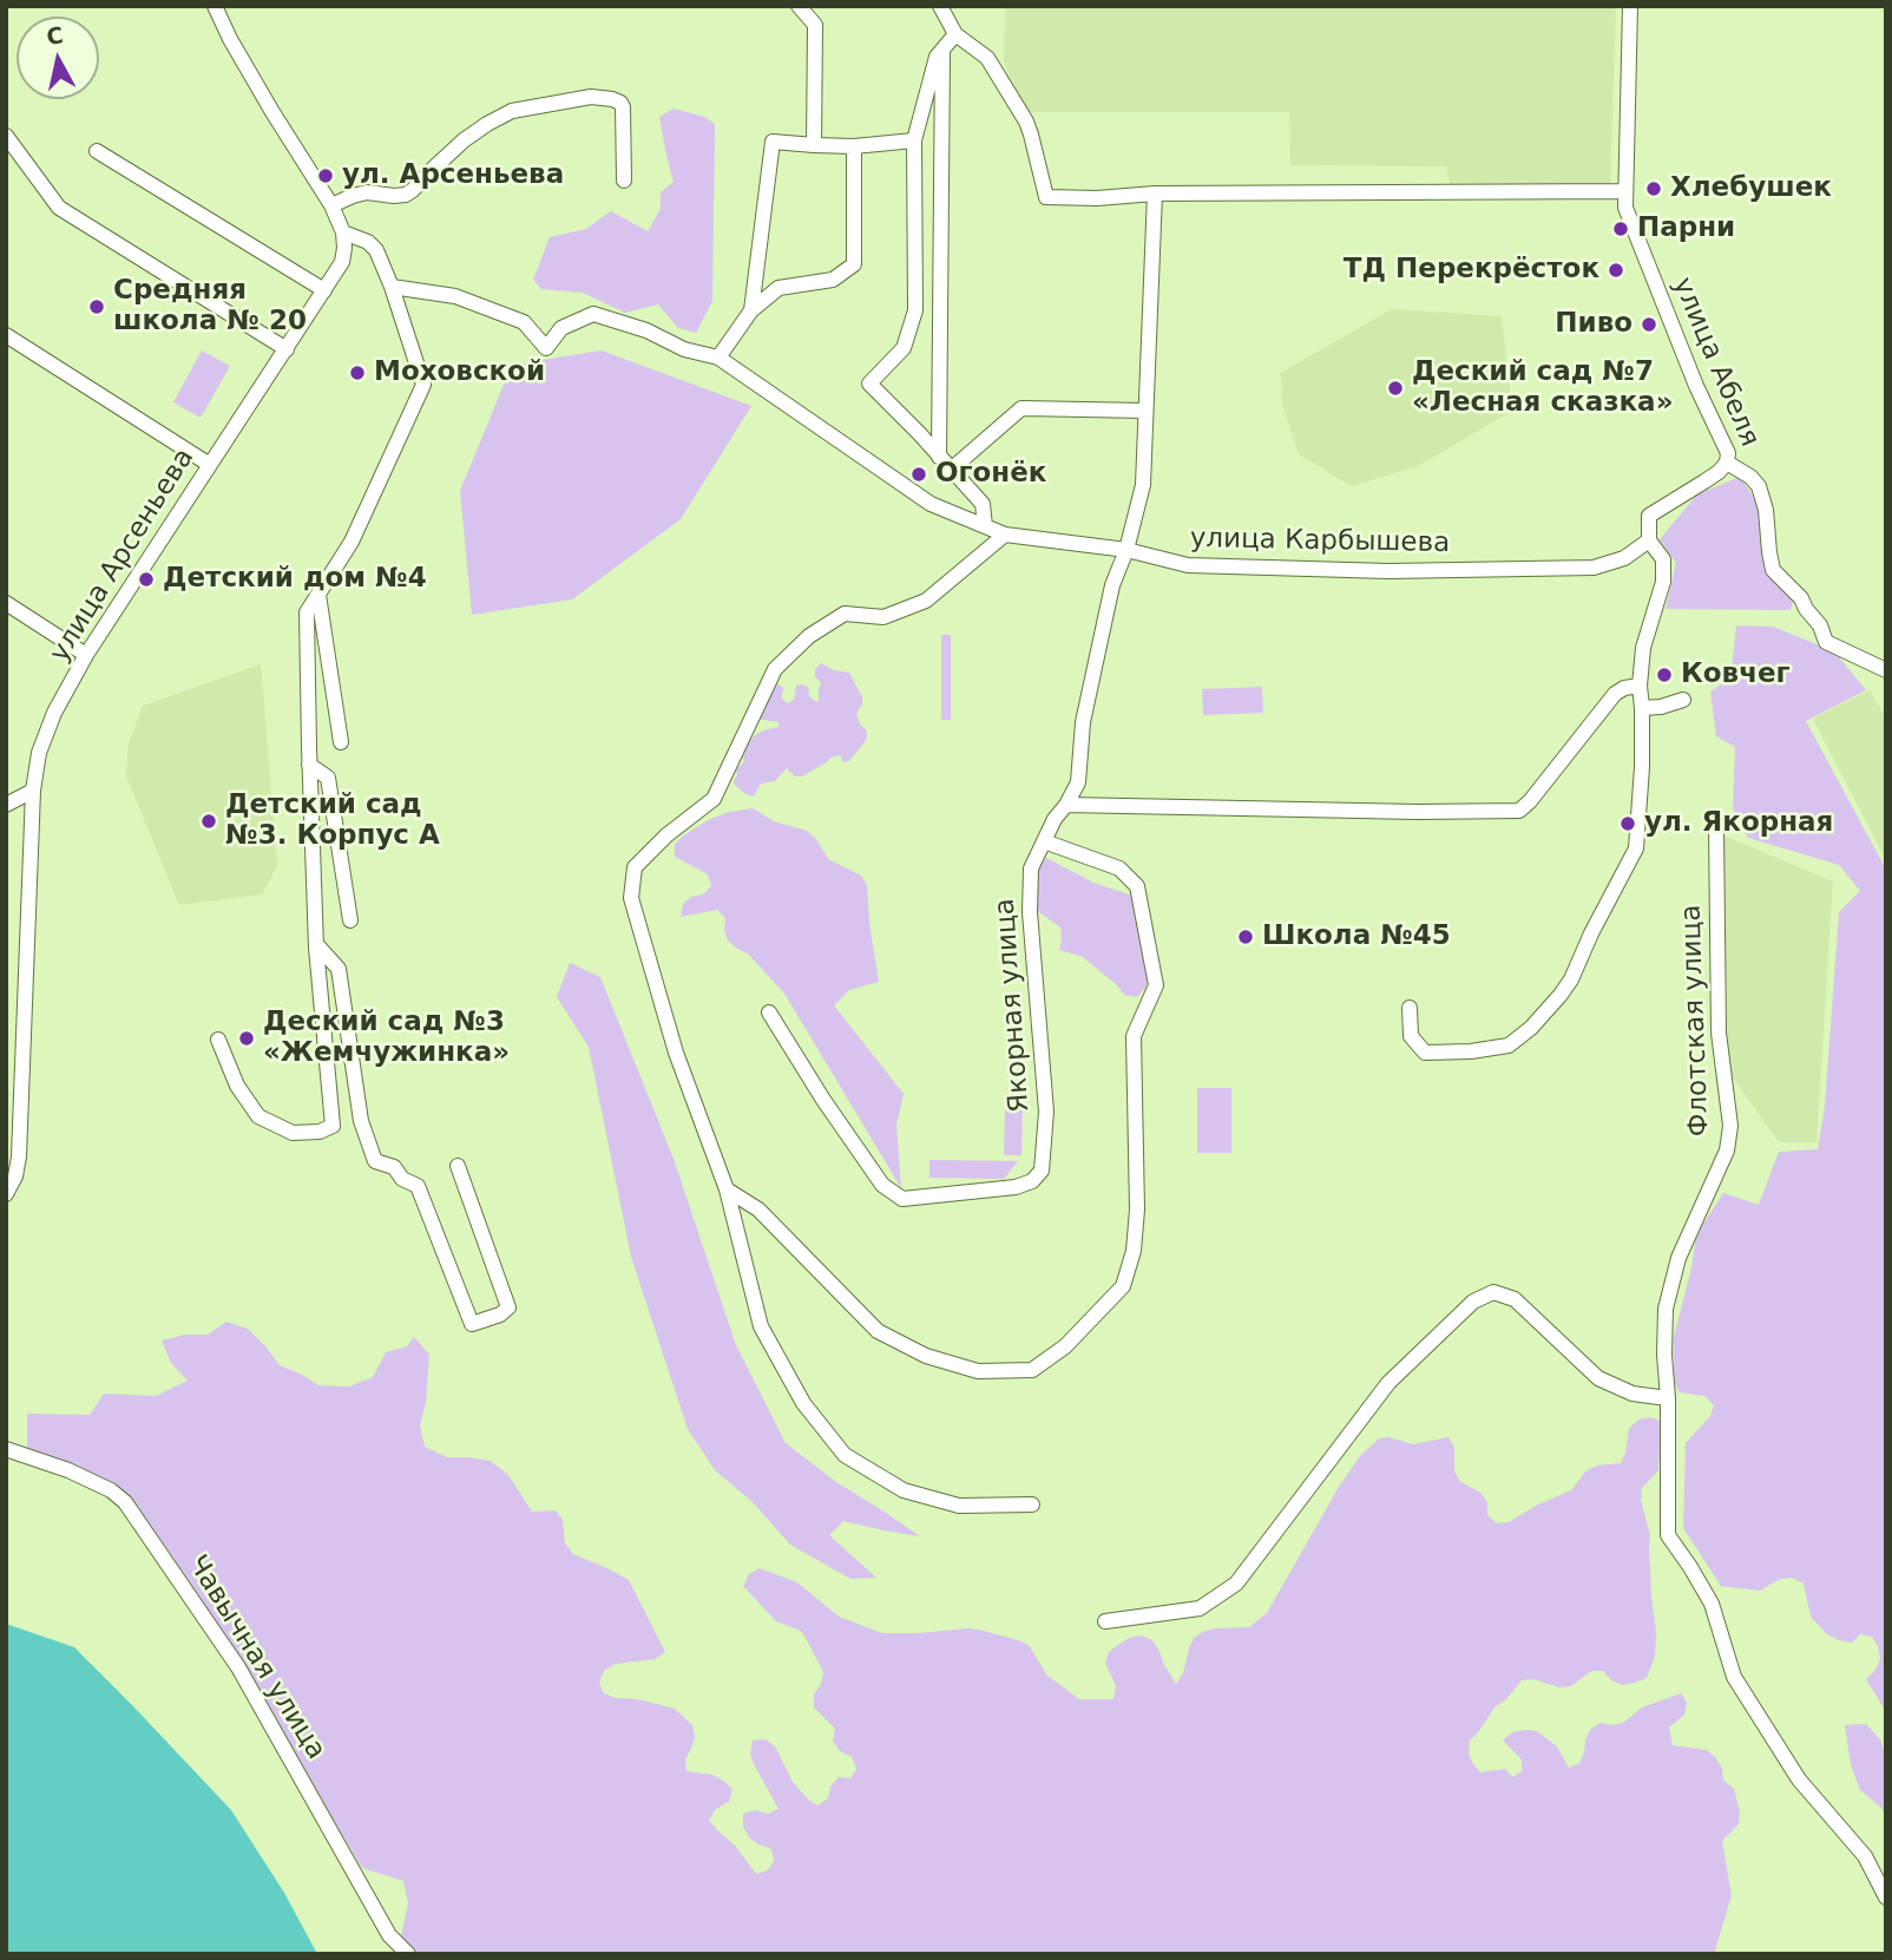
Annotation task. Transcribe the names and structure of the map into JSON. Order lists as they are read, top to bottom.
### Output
{
  "streets": {
    "street": [
      "улица Абеля",
      "улица Карбышева",
      "улица Арсеньева",
      "Якорная улица",
      "Флотская улица",
      "Чавычная улица"
    ]
  },
  "crossings": [
    ["улица Карбышева", "Якорная улица"]
  ],
  "places": [
    "ул. Арсеньева",
    "Хлебушек",
    "Парни",
    "ТД Перекрёсток",
    "Средняя школа № 20",
    "Пиво",
    "Моховской",
    "Деский сад №7 «Лесная сказка»",
    "Огонёк",
    "Детский дом №4",
    "Ковчег",
    "Детский сад №3. Корпус А",
    "ул. Якорная",
    "Школа №45",
    "Деский сад №3 «Жемчужинка»"
  ],
  "north": "top"
}
